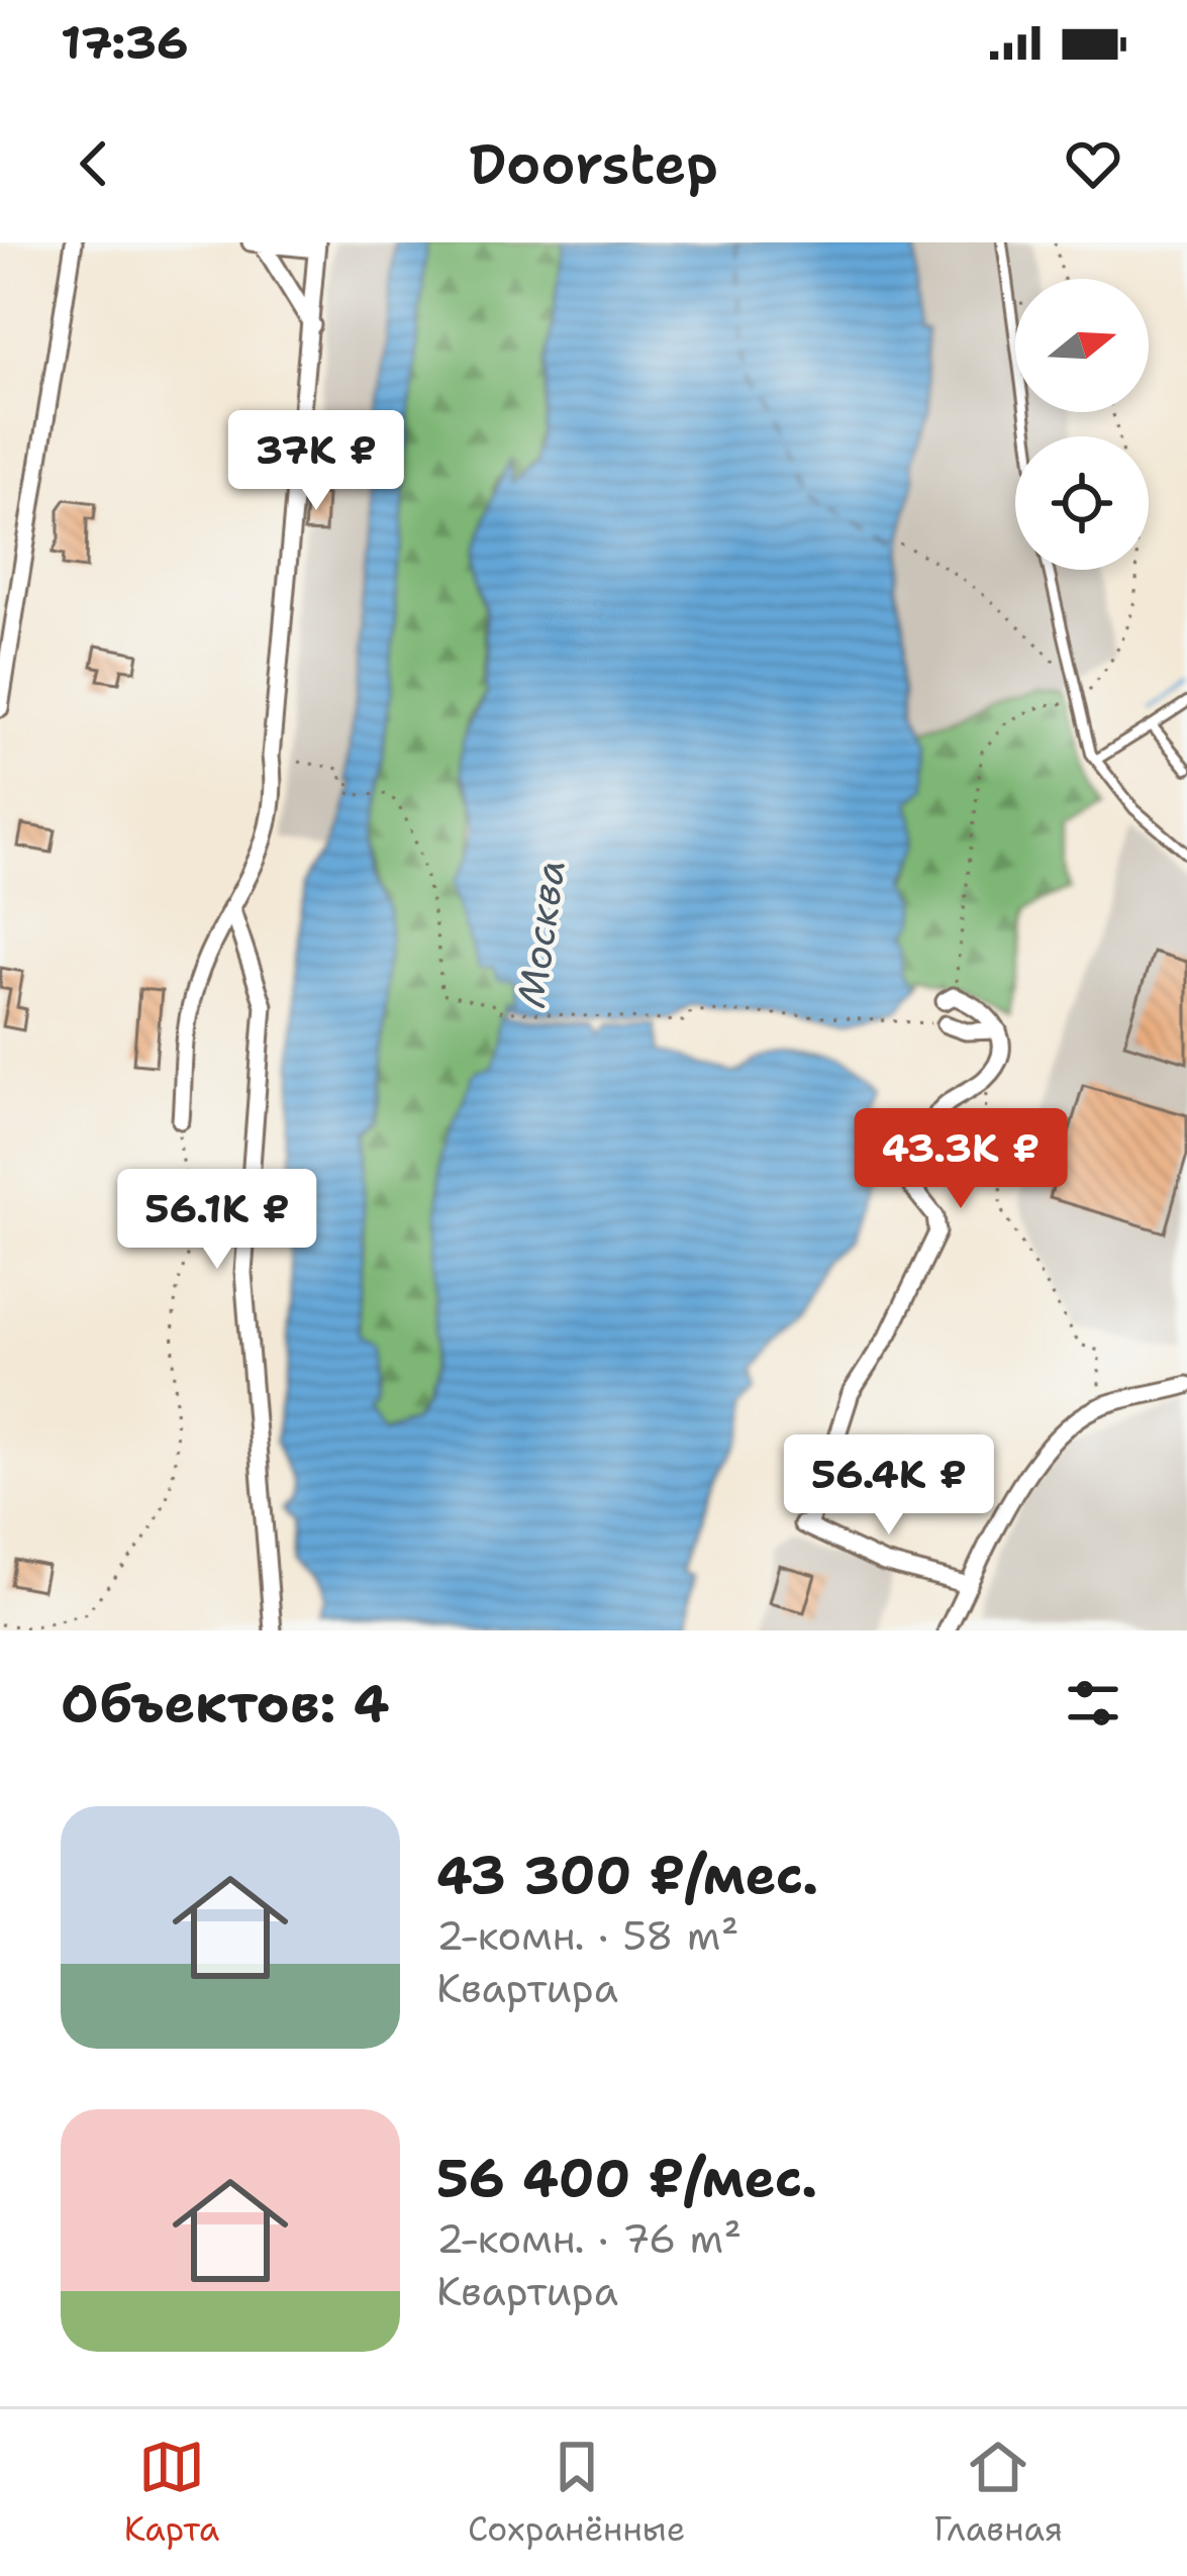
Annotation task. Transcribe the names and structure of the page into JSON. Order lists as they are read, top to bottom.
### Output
{
  "water": ["Москва"],
  "north": "right",
  "page": {
    "status": "17:36",
    "header": "Doorstep",
    "price": [
      "37K ₽",
      "43.3K ₽",
      "56.1K ₽",
      "56.4K ₽"
    ],
    "heading": "Объектов: 4",
    "list": [
      {
        "name": "43 300 ₽/мес.",
        "note": "2-комн. · 58 m² · Квартира"
      },
      {
        "name": "56 400 ₽/мес.",
        "note": "2-комн. · 76 m² · Квартира"
      }
    ],
    "tabs": ["Карта", "Сохранённые", "Главная"]
  }
}
